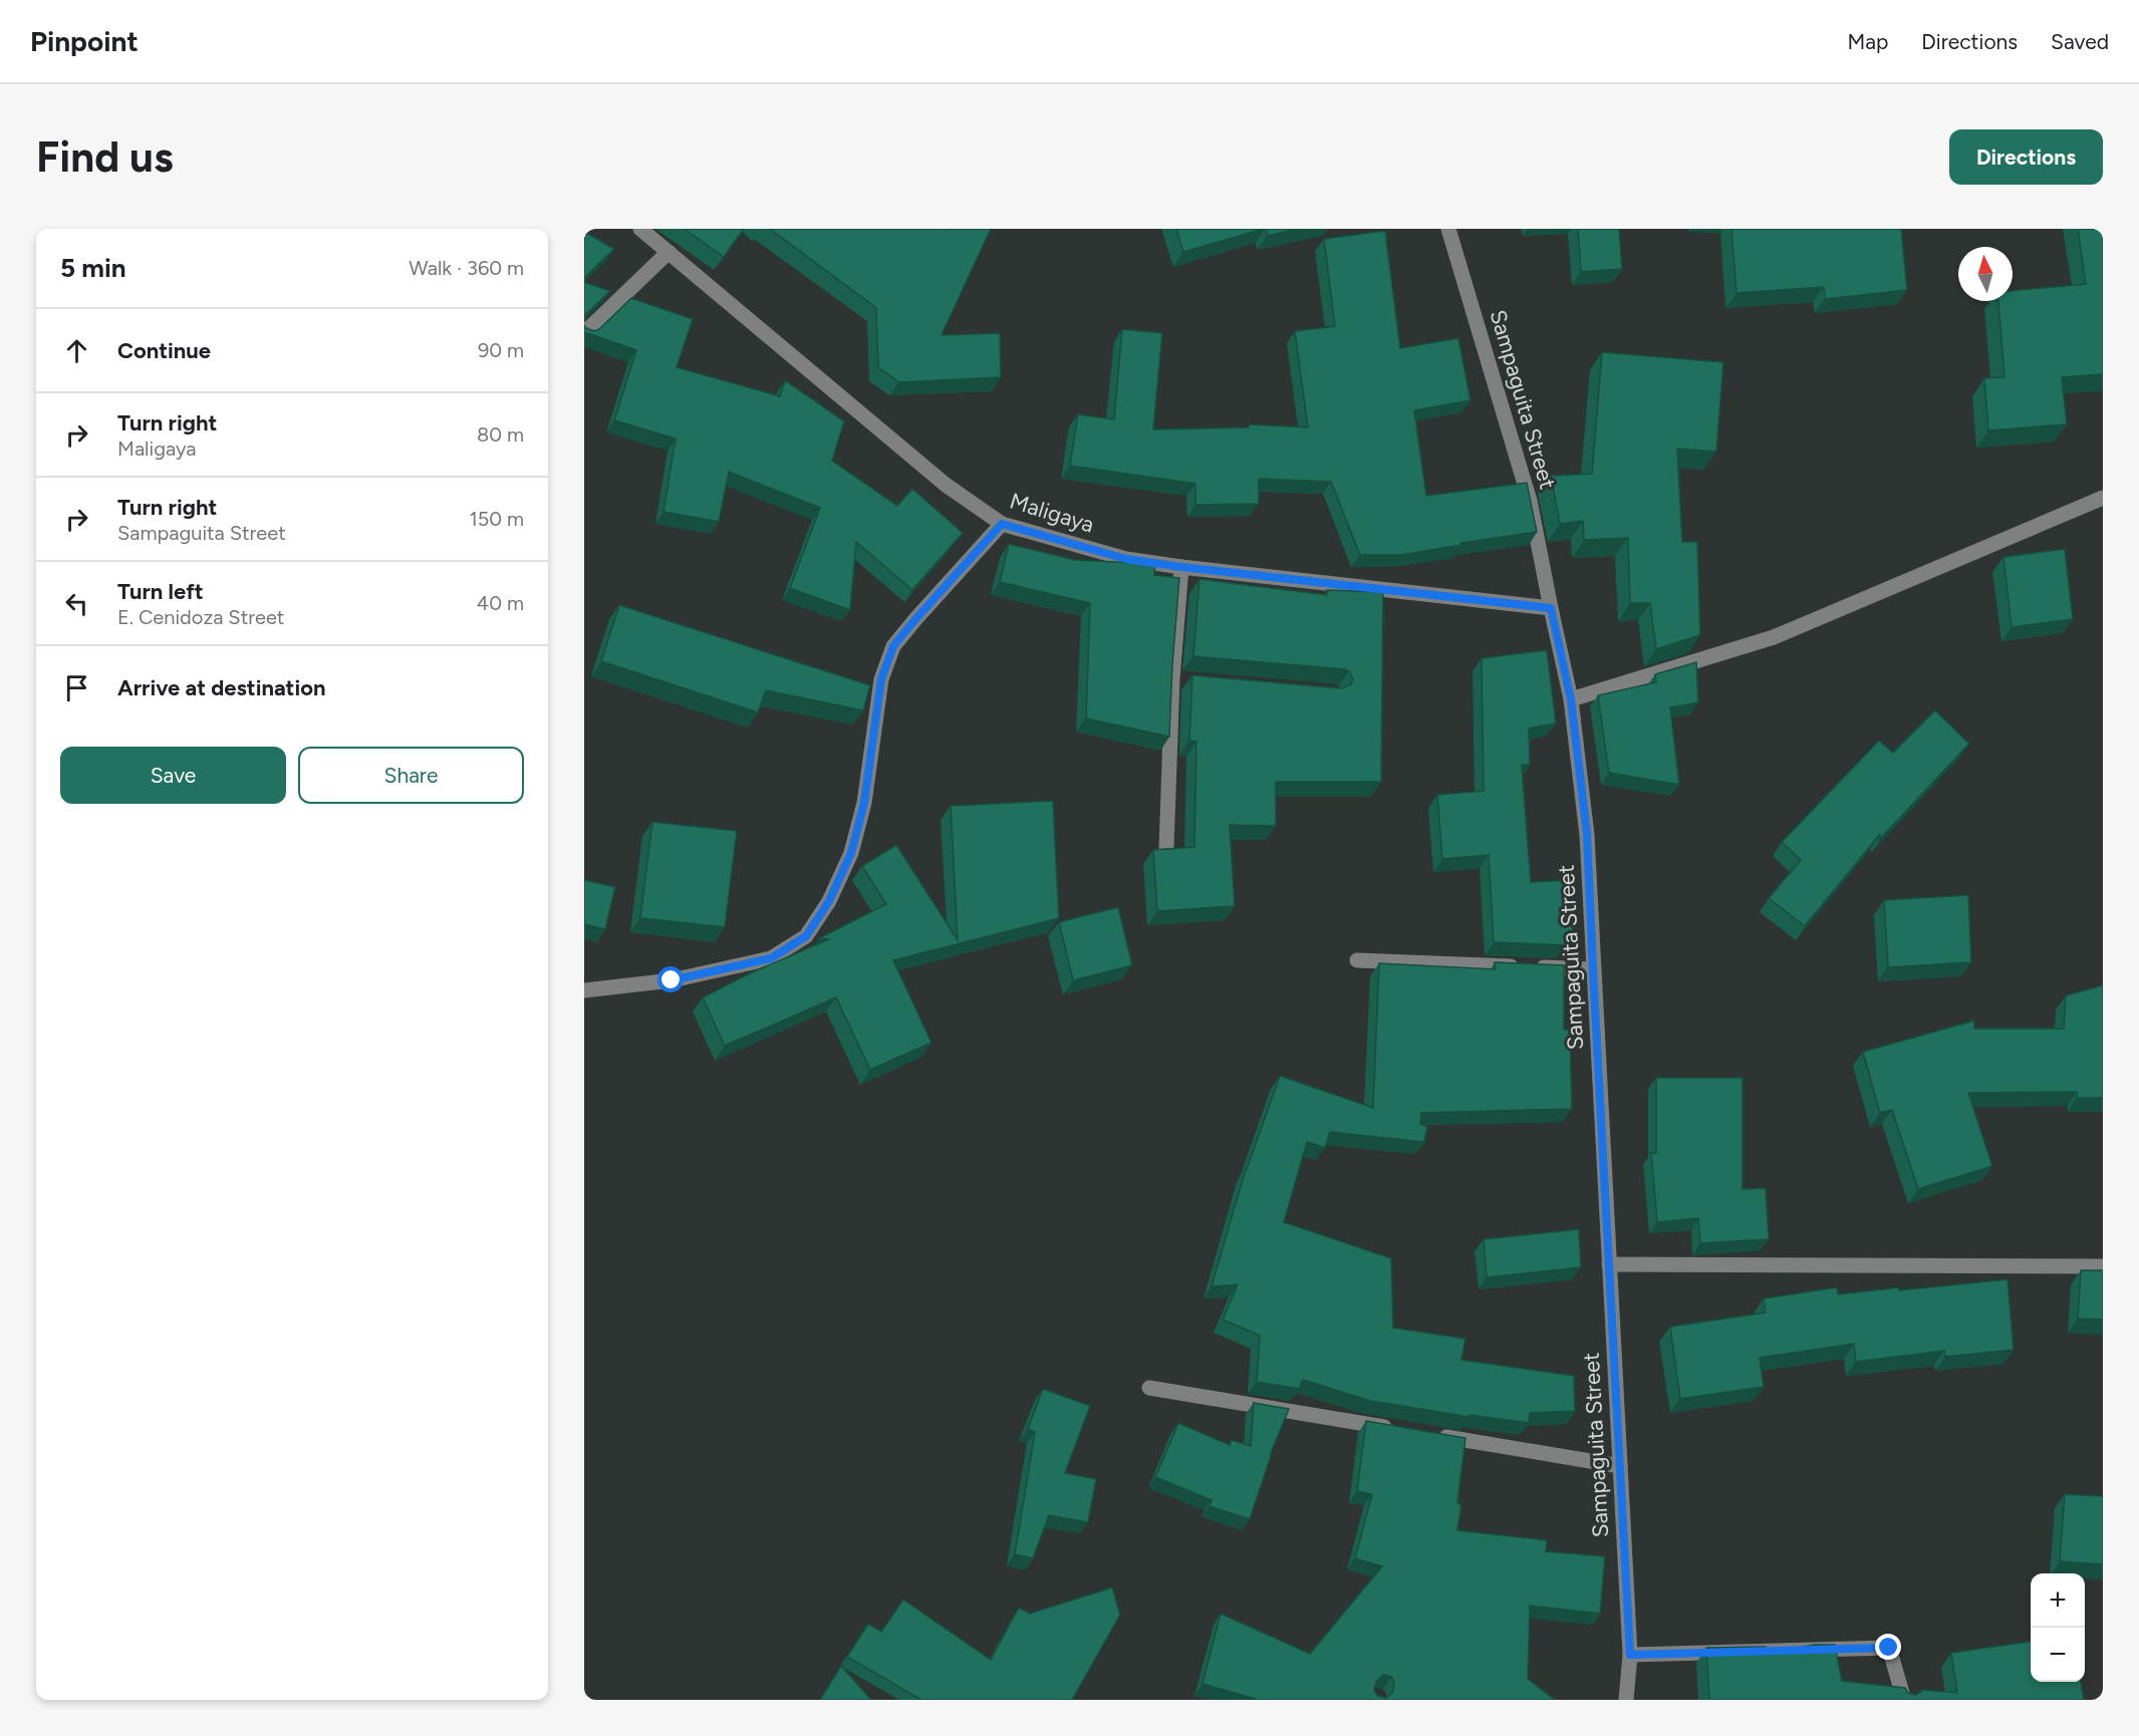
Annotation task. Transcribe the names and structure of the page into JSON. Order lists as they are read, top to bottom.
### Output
{
  "streets": {
    "street": ["Sampaguita Street", "Maligaya"]
  },
  "crossings": [
    ["Sampaguita Street", "Maligaya"]
  ],
  "north": "top",
  "page": {
    "header": "Pinpoint",
    "nav": ["Map", "Directions", "Saved"],
    "buttons": [
      "Directions",
      ["Save", "Share"]
    ],
    "title": "Find us",
    "heading": ["5 min", "Walk · 360 m"],
    "list": [
      ["Continue", "90 m"],
      ["Turn right", "Maligaya", "80 m"],
      ["Turn right", "Sampaguita Street", "150 m"],
      ["Turn left", "E. Cenidoza Street", "40 m"],
      "Arrive at destination"
    ],
    "map_buttons": ["+", "−"]
  }
}
